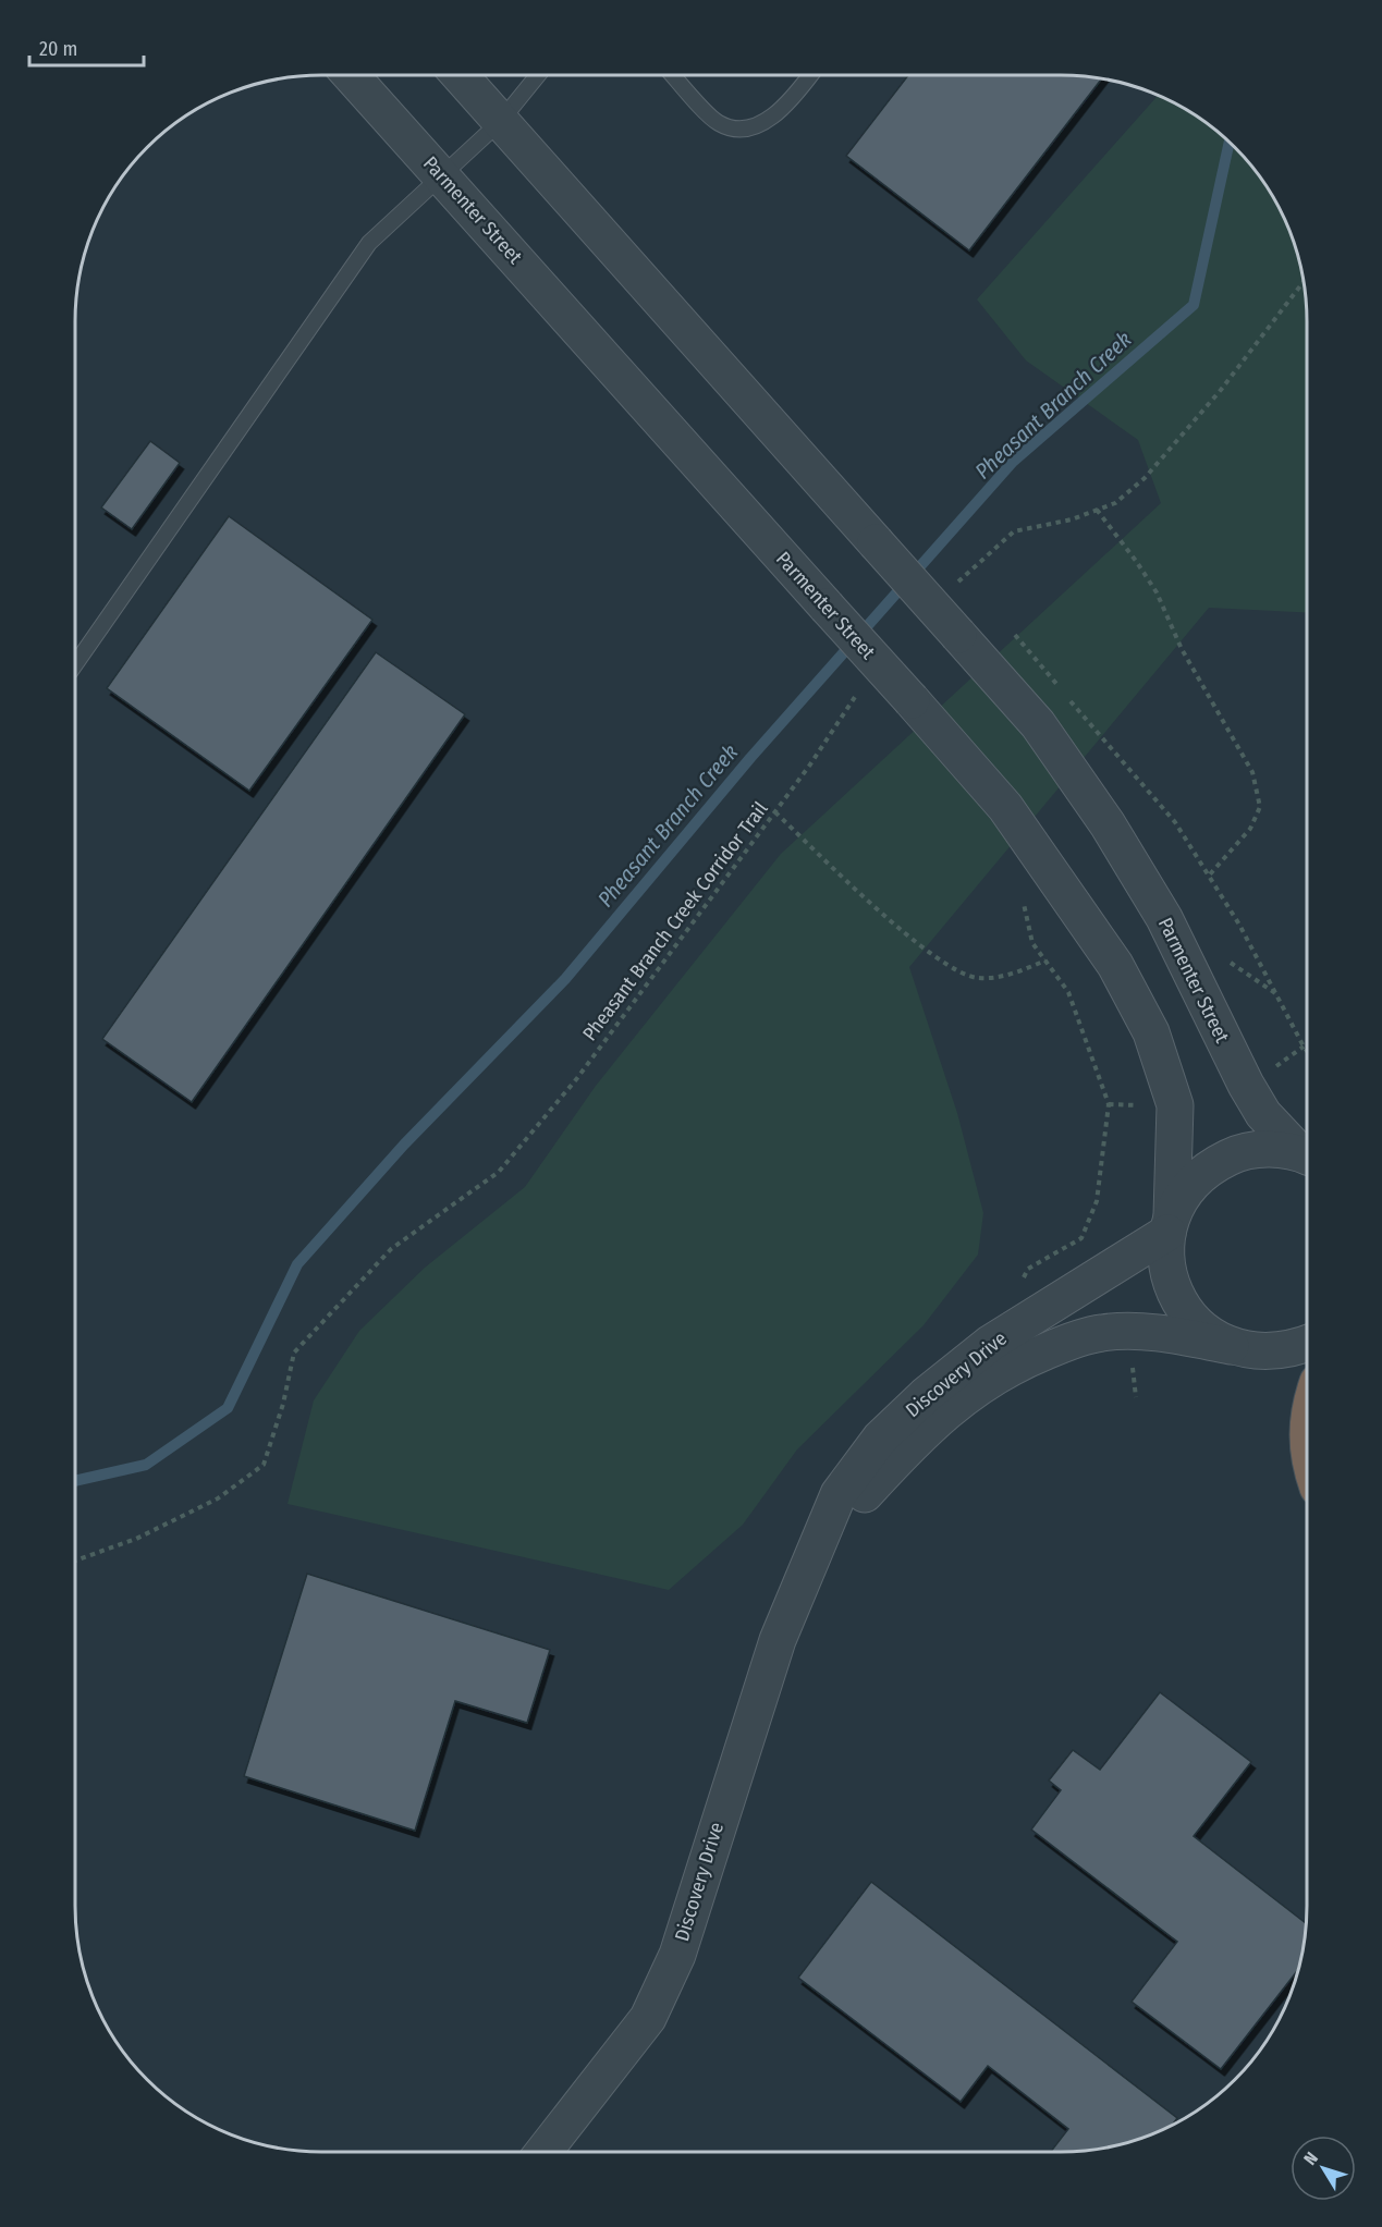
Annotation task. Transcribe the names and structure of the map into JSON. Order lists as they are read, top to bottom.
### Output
{
  "streets": {
    "street": ["Parmenter Street", "Discovery Drive"],
    "path": ["Pheasant Branch Creek Corridor Trail"]
  },
  "crossings": [
    ["Parmenter Street", "Discovery Drive"]
  ],
  "water": ["Pheasant Branch Creek"],
  "scale_bar": "20 m",
  "north": "top left"
}
